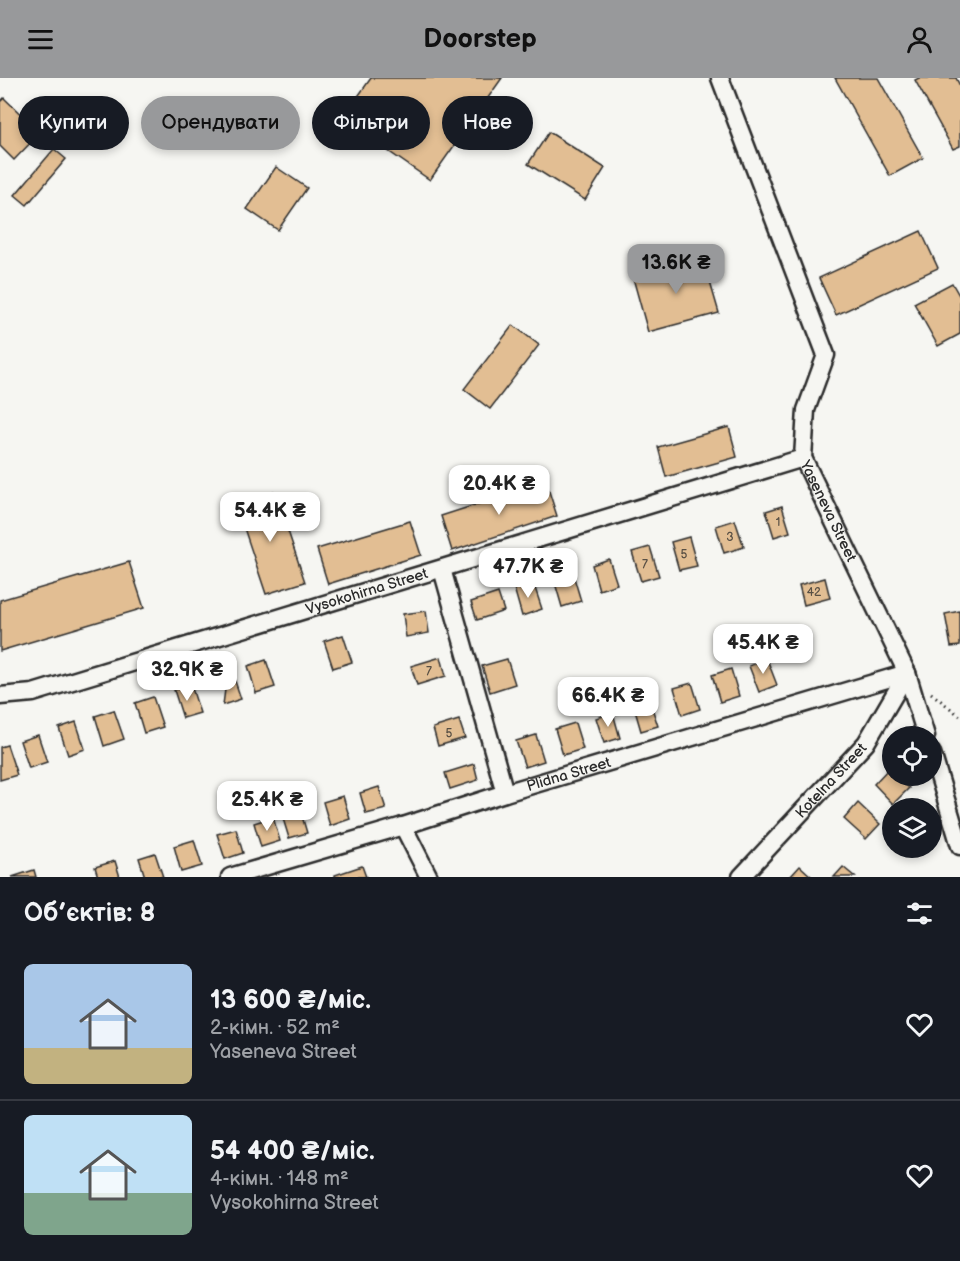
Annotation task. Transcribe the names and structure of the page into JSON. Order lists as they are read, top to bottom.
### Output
{
  "streets": {
    "street": [
      "Yaseneva Street",
      "Vysokohirna Street",
      "Plidna Street",
      "Kotelna Street"
    ]
  },
  "crossings": [
    ["Yaseneva Street", "Vysokohirna Street"],
    ["Yaseneva Street", "Plidna Street"],
    ["Yaseneva Street", "Kotelna Street"],
    ["Plidna Street", "Kotelna Street"]
  ],
  "house_numbers": [
    "1",
    "3",
    "5",
    "7",
    "42",
    "7",
    "5"
  ],
  "page": {
    "header": "Doorstep",
    "chip": [
      "Купити",
      "Орендувати",
      "Фільтри",
      "Нове"
    ],
    "price": [
      "13.6K ₴",
      "20.4K ₴",
      "54.4K ₴",
      "47.7K ₴",
      "45.4K ₴",
      "32.9K ₴",
      "66.4K ₴",
      "25.4K ₴"
    ],
    "heading": "Об’єктів: 8",
    "list": [
      {
        "name": "13 600 ₴/міс.",
        "note": "2-кімн. · 52 m² · Yaseneva Street"
      },
      {
        "name": "54 400 ₴/міс.",
        "note": "4-кімн. · 148 m² · Vysokohirna Street"
      }
    ]
  }
}
